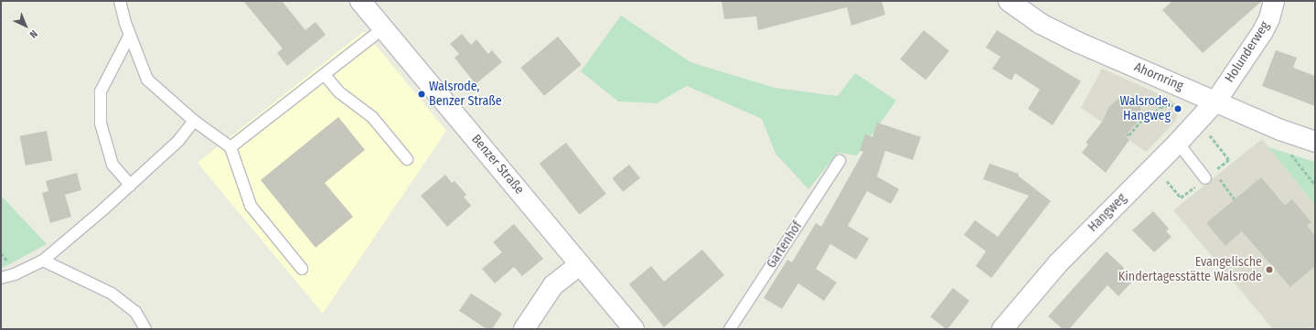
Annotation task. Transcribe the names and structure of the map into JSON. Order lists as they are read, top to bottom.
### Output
{
  "streets": {
    "street": [
      "Holunderweg",
      "Ahornring",
      "Benzer Straße",
      "Hangweg"
    ],
    "lane": ["Gartenhof"]
  },
  "crossings": [
    ["Holunderweg", "Ahornring"],
    ["Holunderweg", "Hangweg"],
    ["Ahornring", "Hangweg"]
  ],
  "places": ["Walsrode, Benzer Straße", "Walsrode, Hangweg", "Evangelische Kindertagesstätte Walsrode"],
  "north": "bottom right"
}
